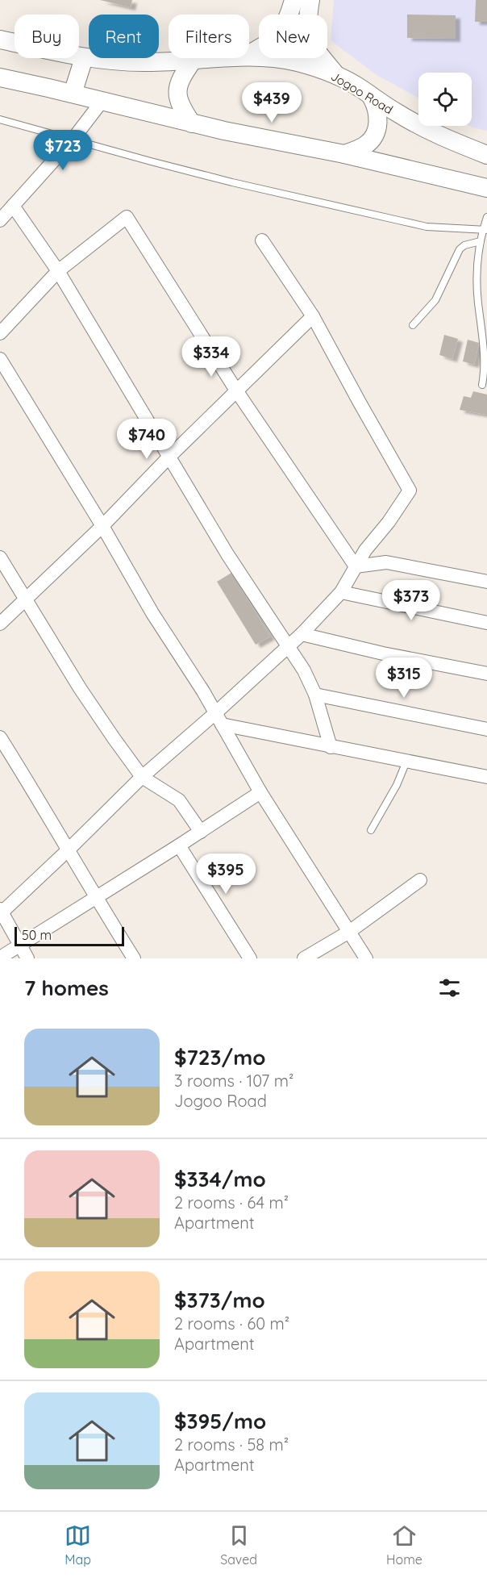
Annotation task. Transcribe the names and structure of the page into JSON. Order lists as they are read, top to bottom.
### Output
{
  "streets": {
    "main road": ["Jogoo Road"]
  },
  "scale_bar": "50 m",
  "page": {
    "chip": [
      "Buy",
      "Rent",
      "Filters",
      "New"
    ],
    "price": [
      "$439",
      "$723",
      "$334",
      "$740",
      "$373",
      "$315",
      "$395"
    ],
    "scale": "50 m",
    "heading": "7 homes",
    "list": [
      {
        "name": "$723/mo",
        "note": "3 rooms · 107 m² · Jogoo Road"
      },
      {
        "name": "$334/mo",
        "note": "2 rooms · 64 m² · Apartment"
      },
      {
        "name": "$373/mo",
        "note": "2 rooms · 60 m² · Apartment"
      },
      {
        "name": "$395/mo",
        "note": "2 rooms · 58 m² · Apartment"
      }
    ],
    "tabs": ["Map", "Saved", "Home"]
  }
}
